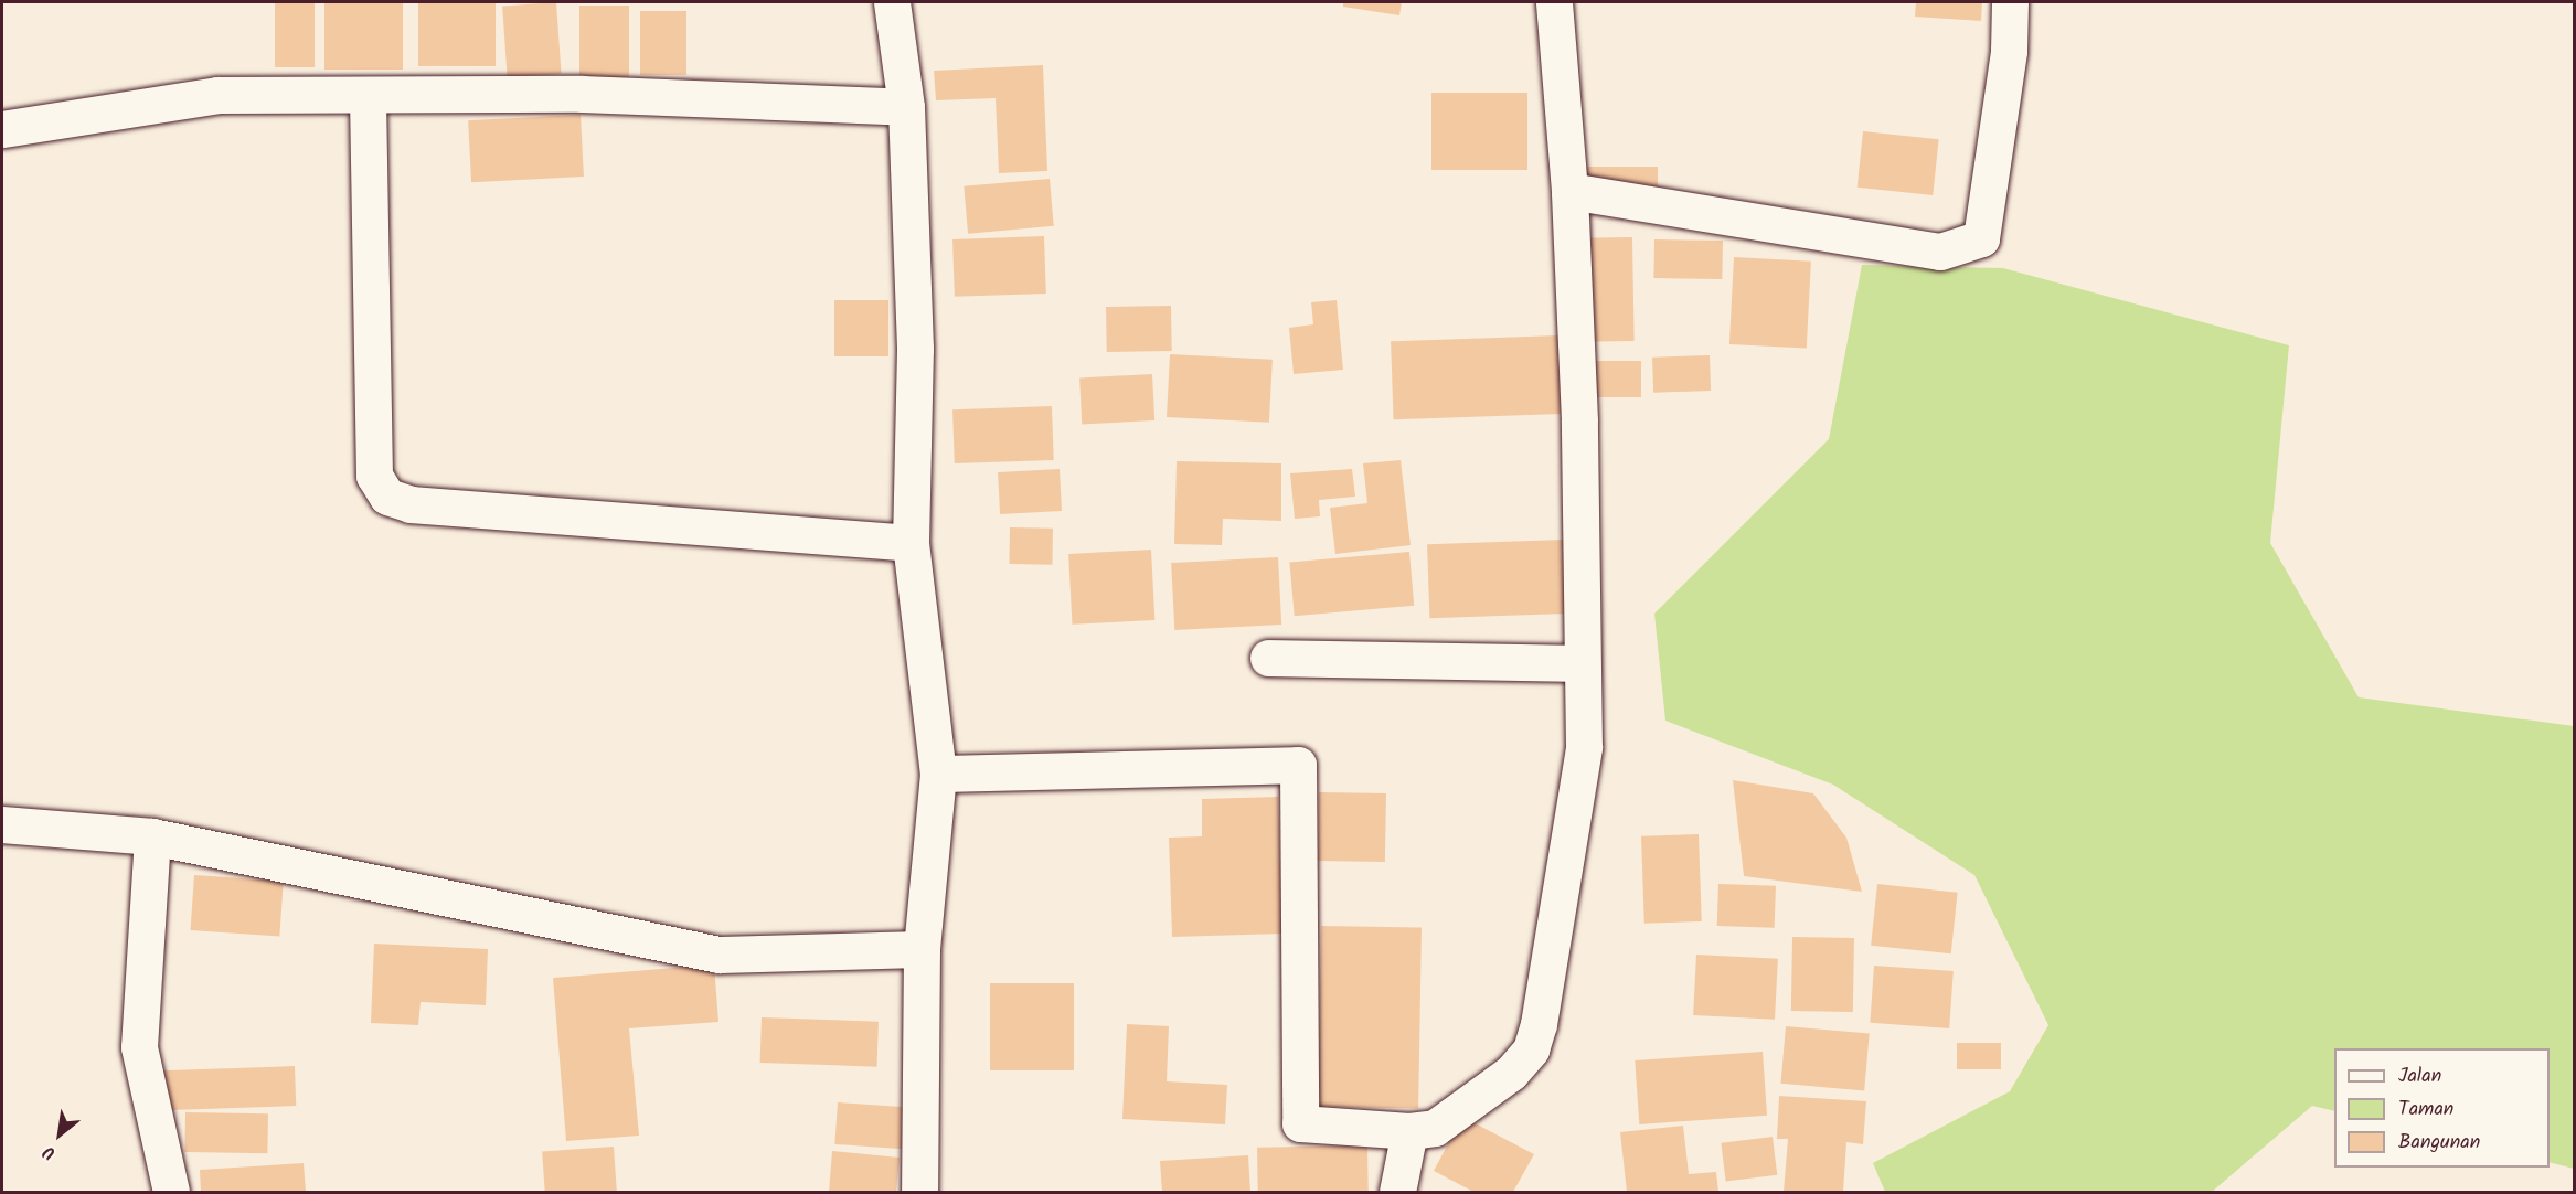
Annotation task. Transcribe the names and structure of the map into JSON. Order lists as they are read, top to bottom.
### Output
{
  "legend": ["Jalan", "Taman", "Bangunan"],
  "north": "bottom left"
}
